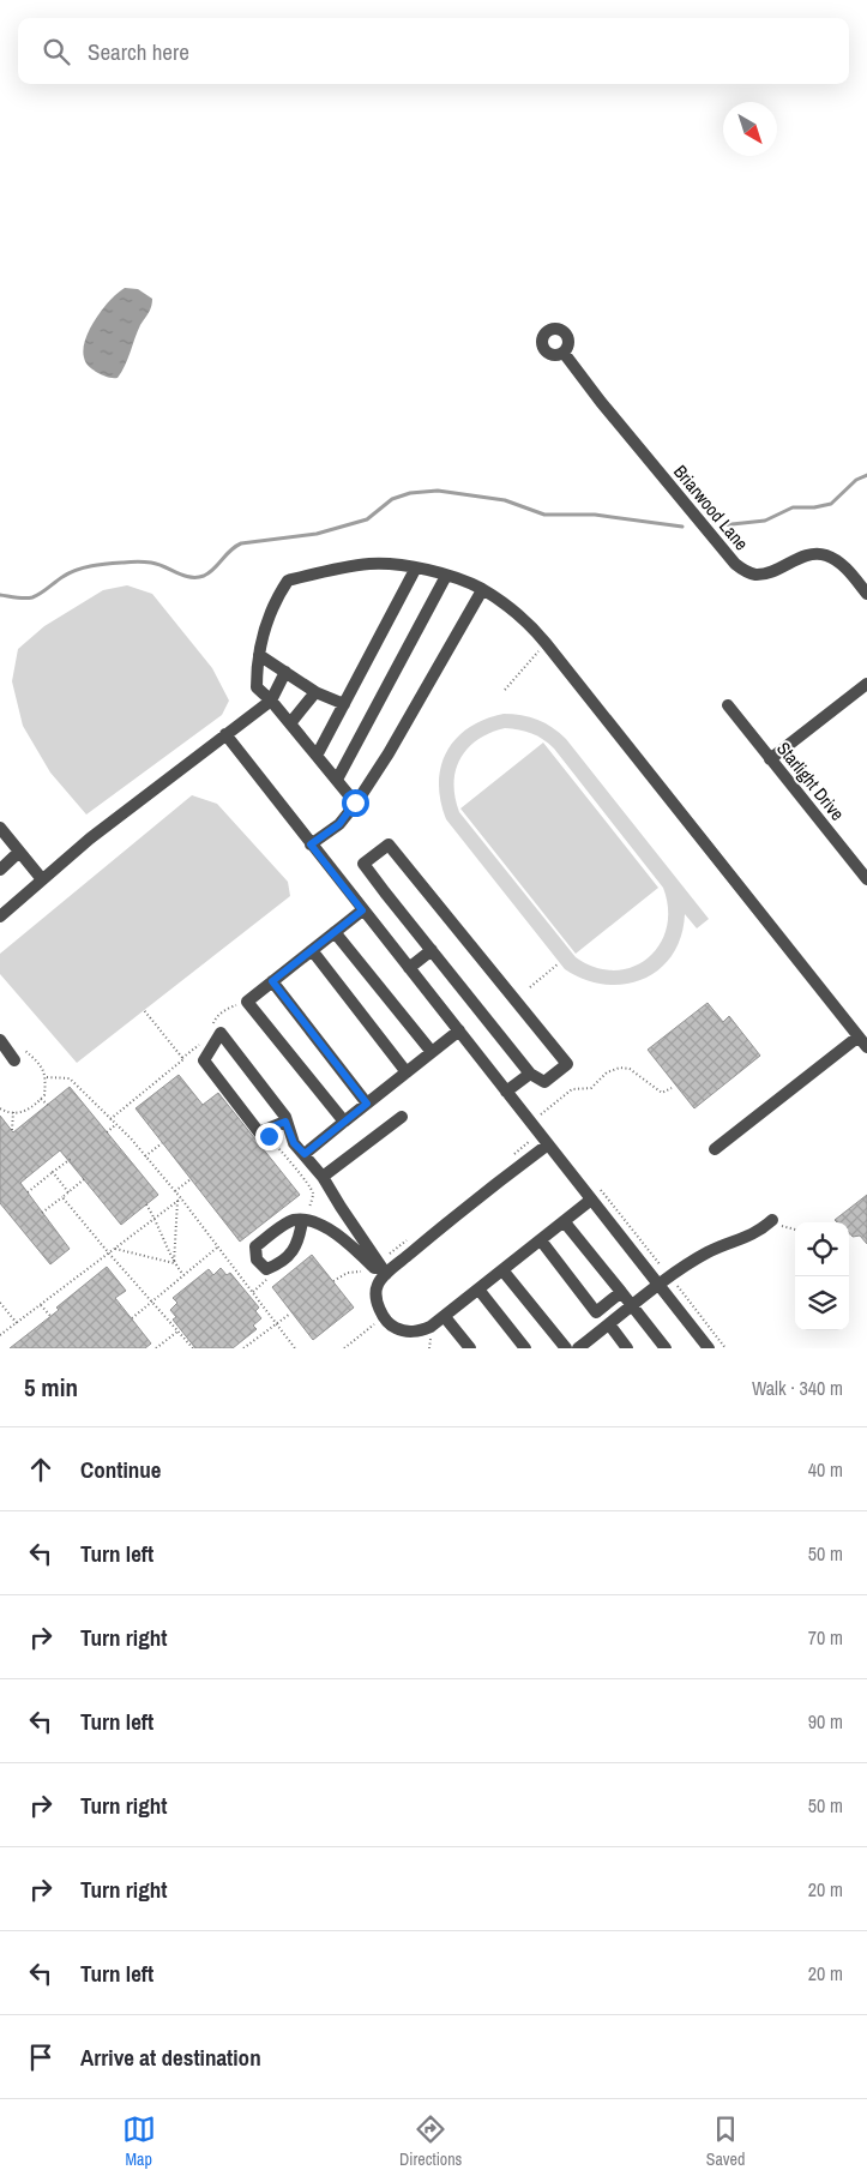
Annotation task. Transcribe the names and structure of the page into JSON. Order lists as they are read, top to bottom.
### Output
{
  "streets": {
    "street": ["Briarwood Lane", "Starlight Drive"]
  },
  "north": "bottom right",
  "page": {
    "search": "Search here",
    "heading": ["5 min", "Walk · 340 m"],
    "list": [
      ["Continue", "40 m"],
      ["Turn left", "50 m"],
      ["Turn right", "70 m"],
      ["Turn left", "90 m"],
      ["Turn right", "50 m"],
      ["Turn right", "20 m"],
      ["Turn left", "20 m"],
      "Arrive at destination"
    ],
    "nav": ["Map", "Directions", "Saved"]
  }
}
